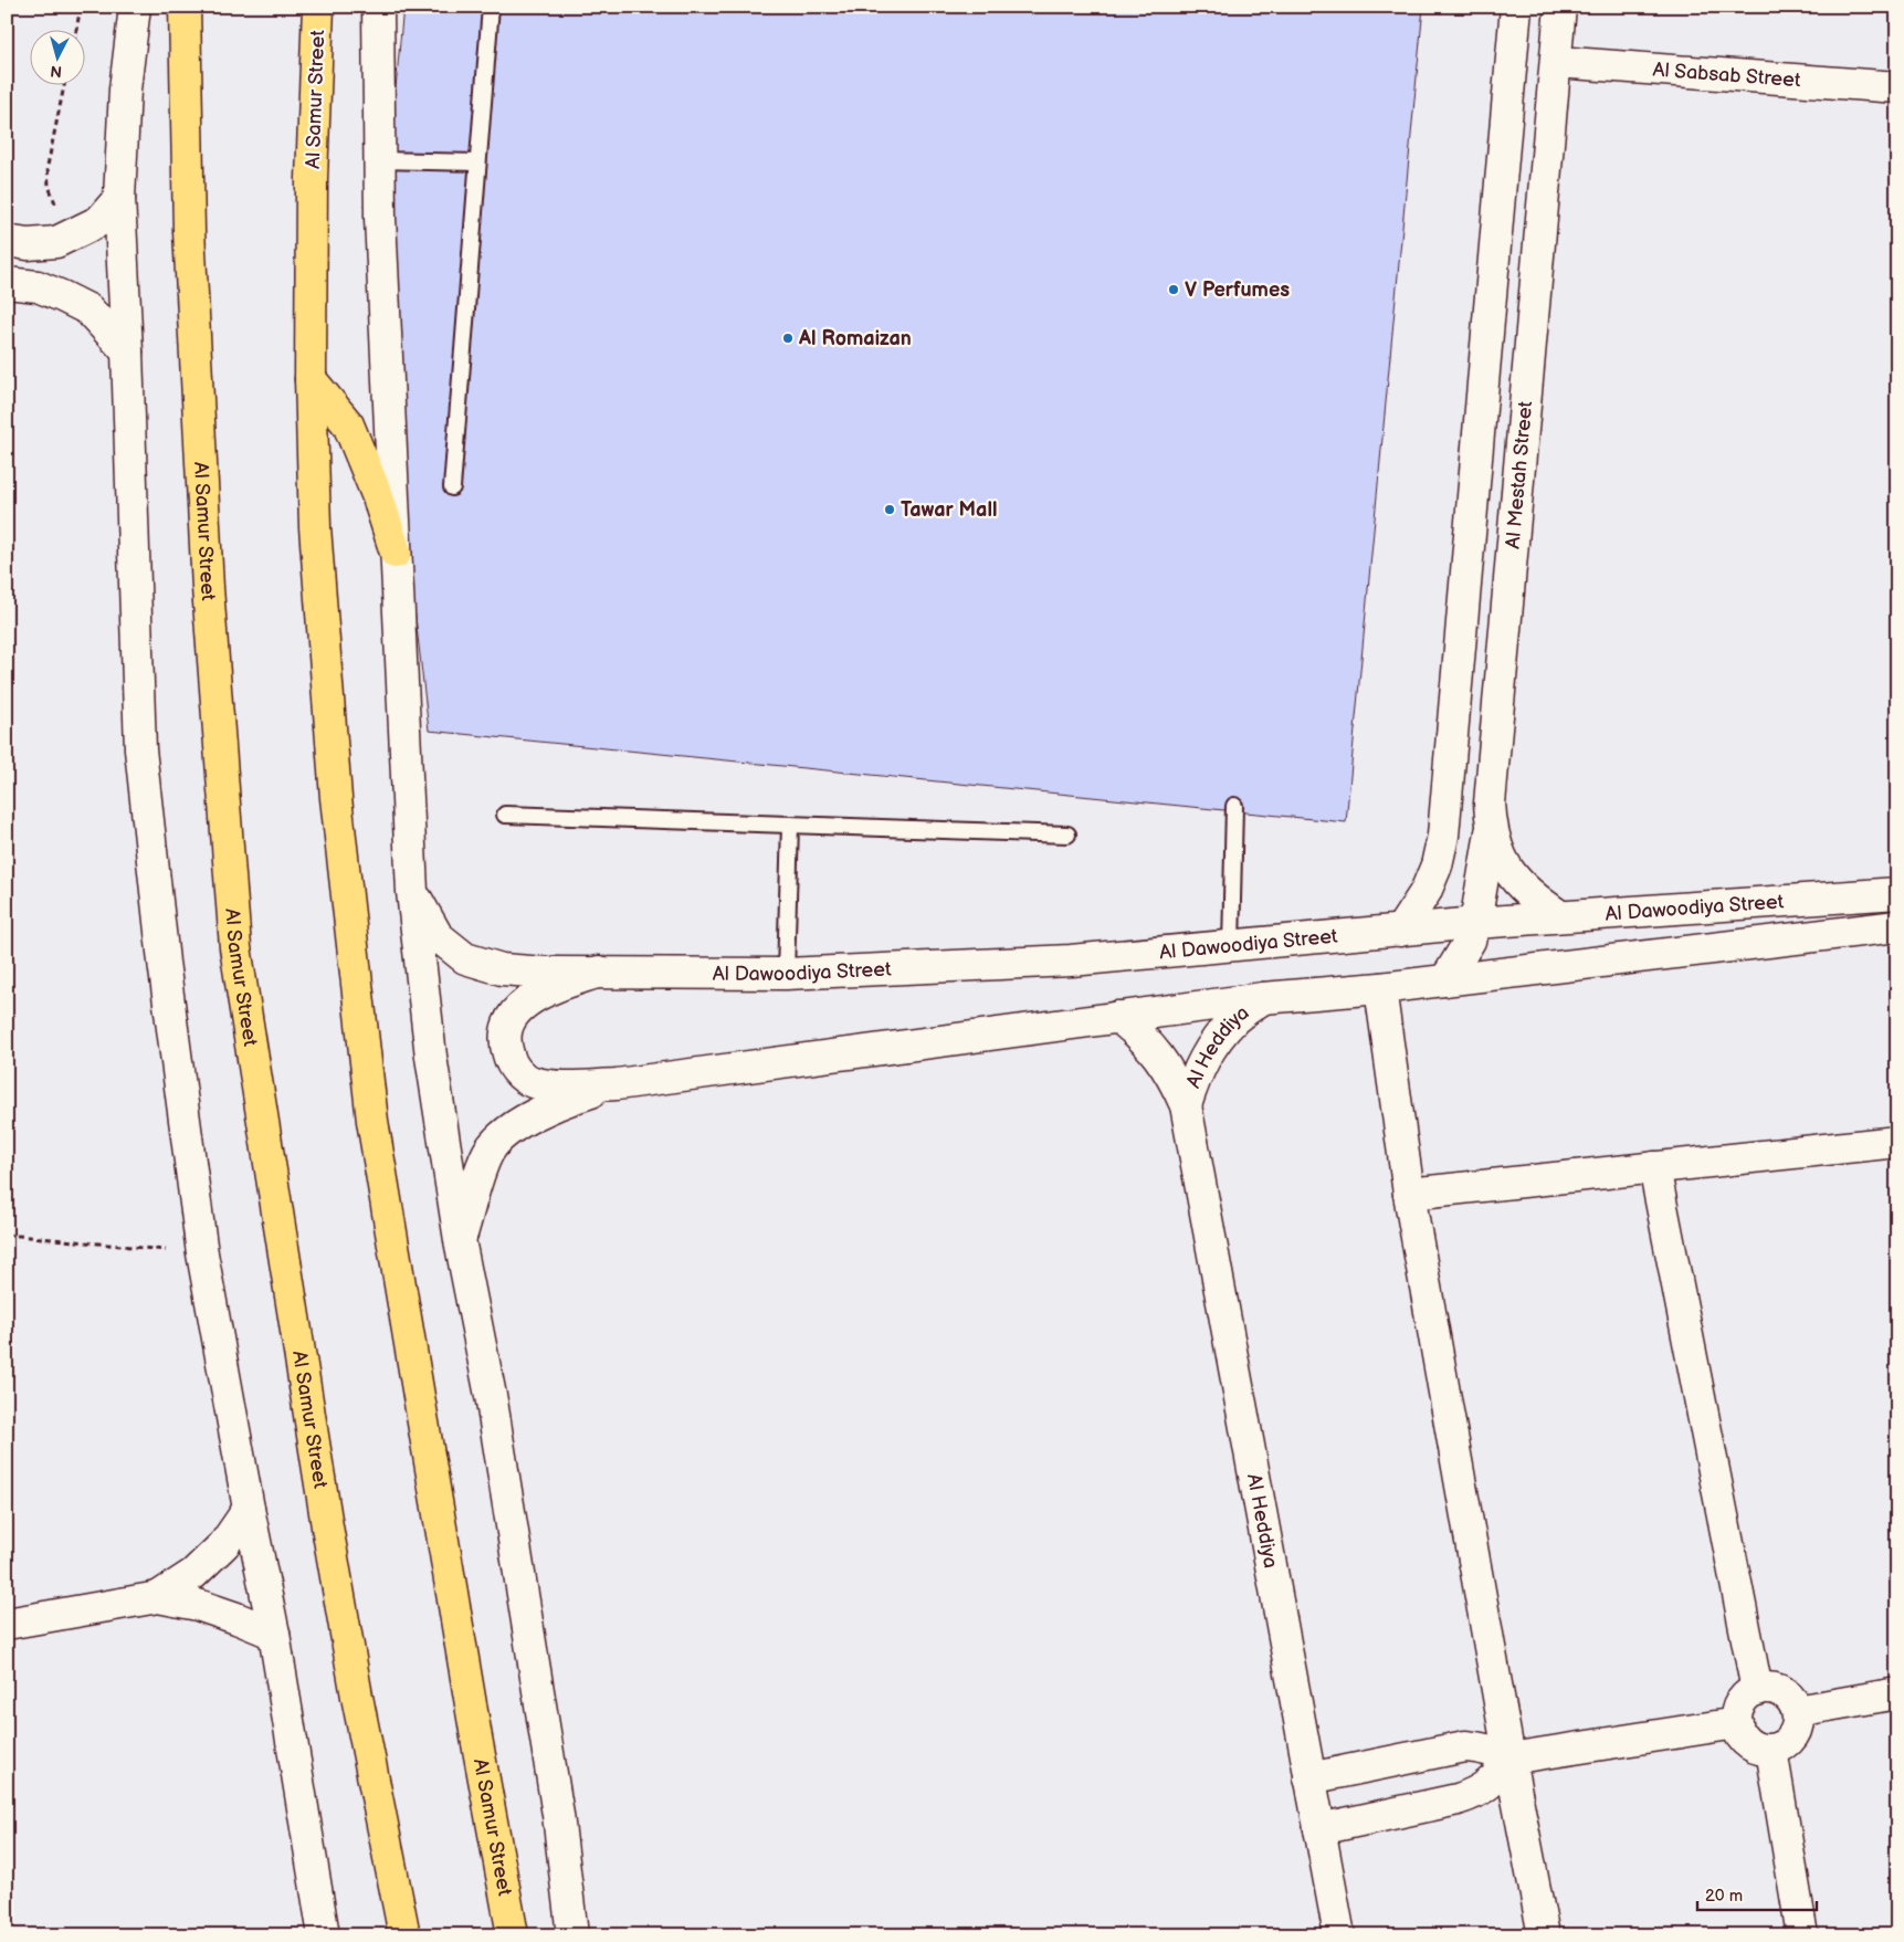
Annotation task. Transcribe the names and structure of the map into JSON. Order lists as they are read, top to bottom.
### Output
{
  "streets": {
    "main road": ["Al Samur Street"],
    "street": [
      "Al Sabsab Street",
      "Al Mestah Street",
      "Al Dawoodiya Street",
      "Al Heddiya"
    ]
  },
  "crossings": [
    ["Al Sabsab Street", "Al Mestah Street"],
    ["Al Mestah Street", "Al Dawoodiya Street"],
    ["Al Dawoodiya Street", "Al Heddiya"]
  ],
  "places": ["V Perfumes", "Al Romaizan", "Tawar Mall"],
  "scale_bar": "20 m",
  "north": "bottom"
}
